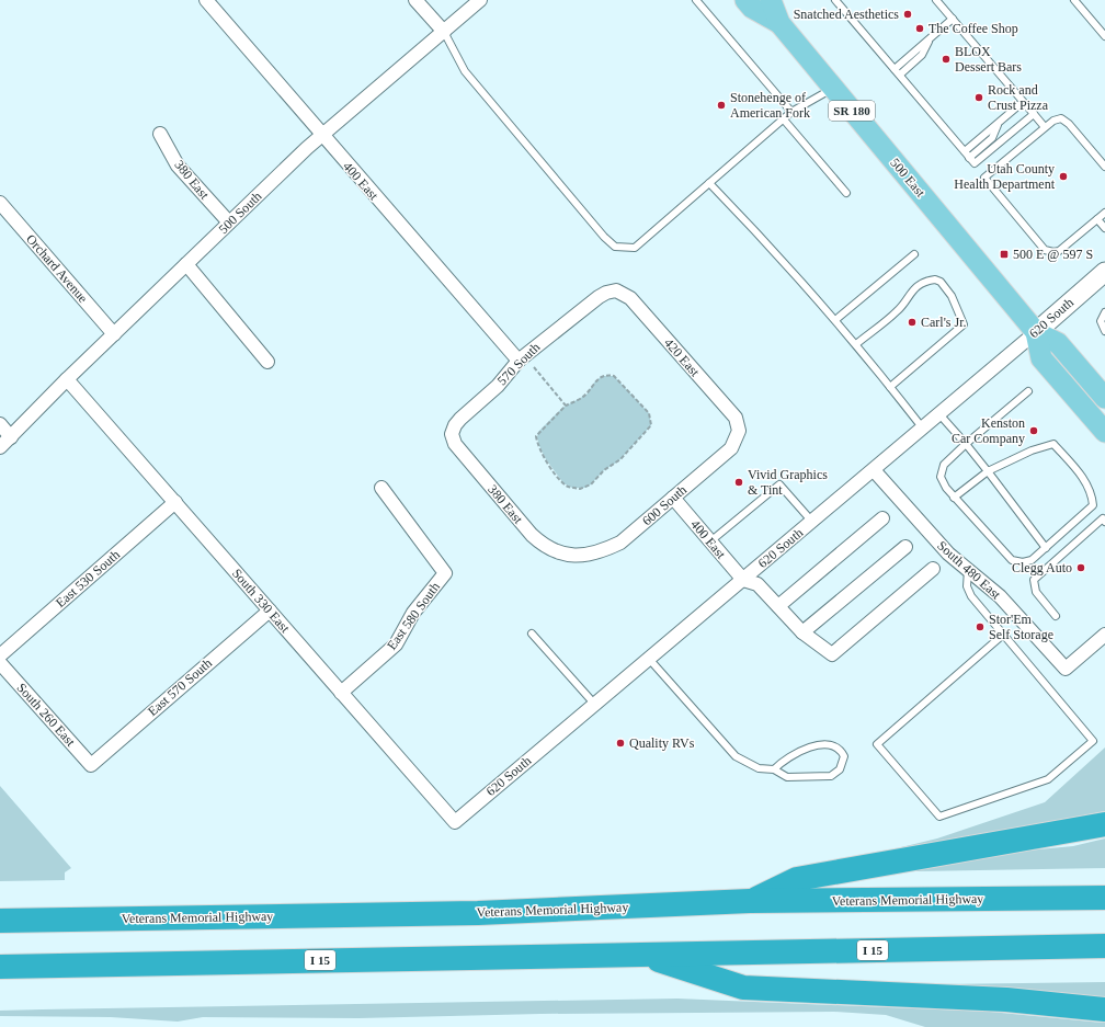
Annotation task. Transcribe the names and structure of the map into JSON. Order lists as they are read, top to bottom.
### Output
{
  "streets": {
    "highway": ["Veterans Memorial Highway", "I 15"],
    "main road": ["SR 180", "500 East"],
    "street": [
      "380 East",
      "400 East",
      "500 South",
      "Orchard Avenue",
      "620 South",
      "420 East",
      "570 South",
      "600 South",
      "South 480 East",
      "East 530 South",
      "South 330 East",
      "East 580 South",
      "East 570 South",
      "South 260 East"
    ]
  },
  "crossings": [
    ["500 East", "620 South"],
    ["380 East", "500 South"],
    ["380 East", "570 South"],
    ["380 East", "600 South"],
    ["400 East", "500 South"],
    ["400 East", "620 South"],
    ["400 East", "570 South"],
    ["400 East", "600 South"],
    ["500 South", "Orchard Avenue"],
    ["500 South", "South 330 East"],
    ["620 South", "South 480 East"],
    ["620 South", "South 330 East"],
    ["420 East", "570 South"],
    ["420 East", "600 South"],
    ["East 530 South", "South 330 East"],
    ["South 330 East", "East 580 South"],
    ["South 330 East", "East 570 South"],
    ["East 570 South", "South 260 East"]
  ],
  "places": {
    "other": [
      "Snatched Aesthetics",
      "The Coffee Shop",
      "BLOX Dessert Bars",
      "Rock and Crust Pizza",
      "Stonehenge of American Fork",
      "Utah County Health Department",
      "Carl's Jr.",
      "Kenston Car Company",
      "Vivid Graphics & Tint",
      "Clegg Auto",
      "Stor'Em Self Storage",
      "Quality RVs"
    ],
    "transit": ["500 E @ 597 S"]
  }
}
